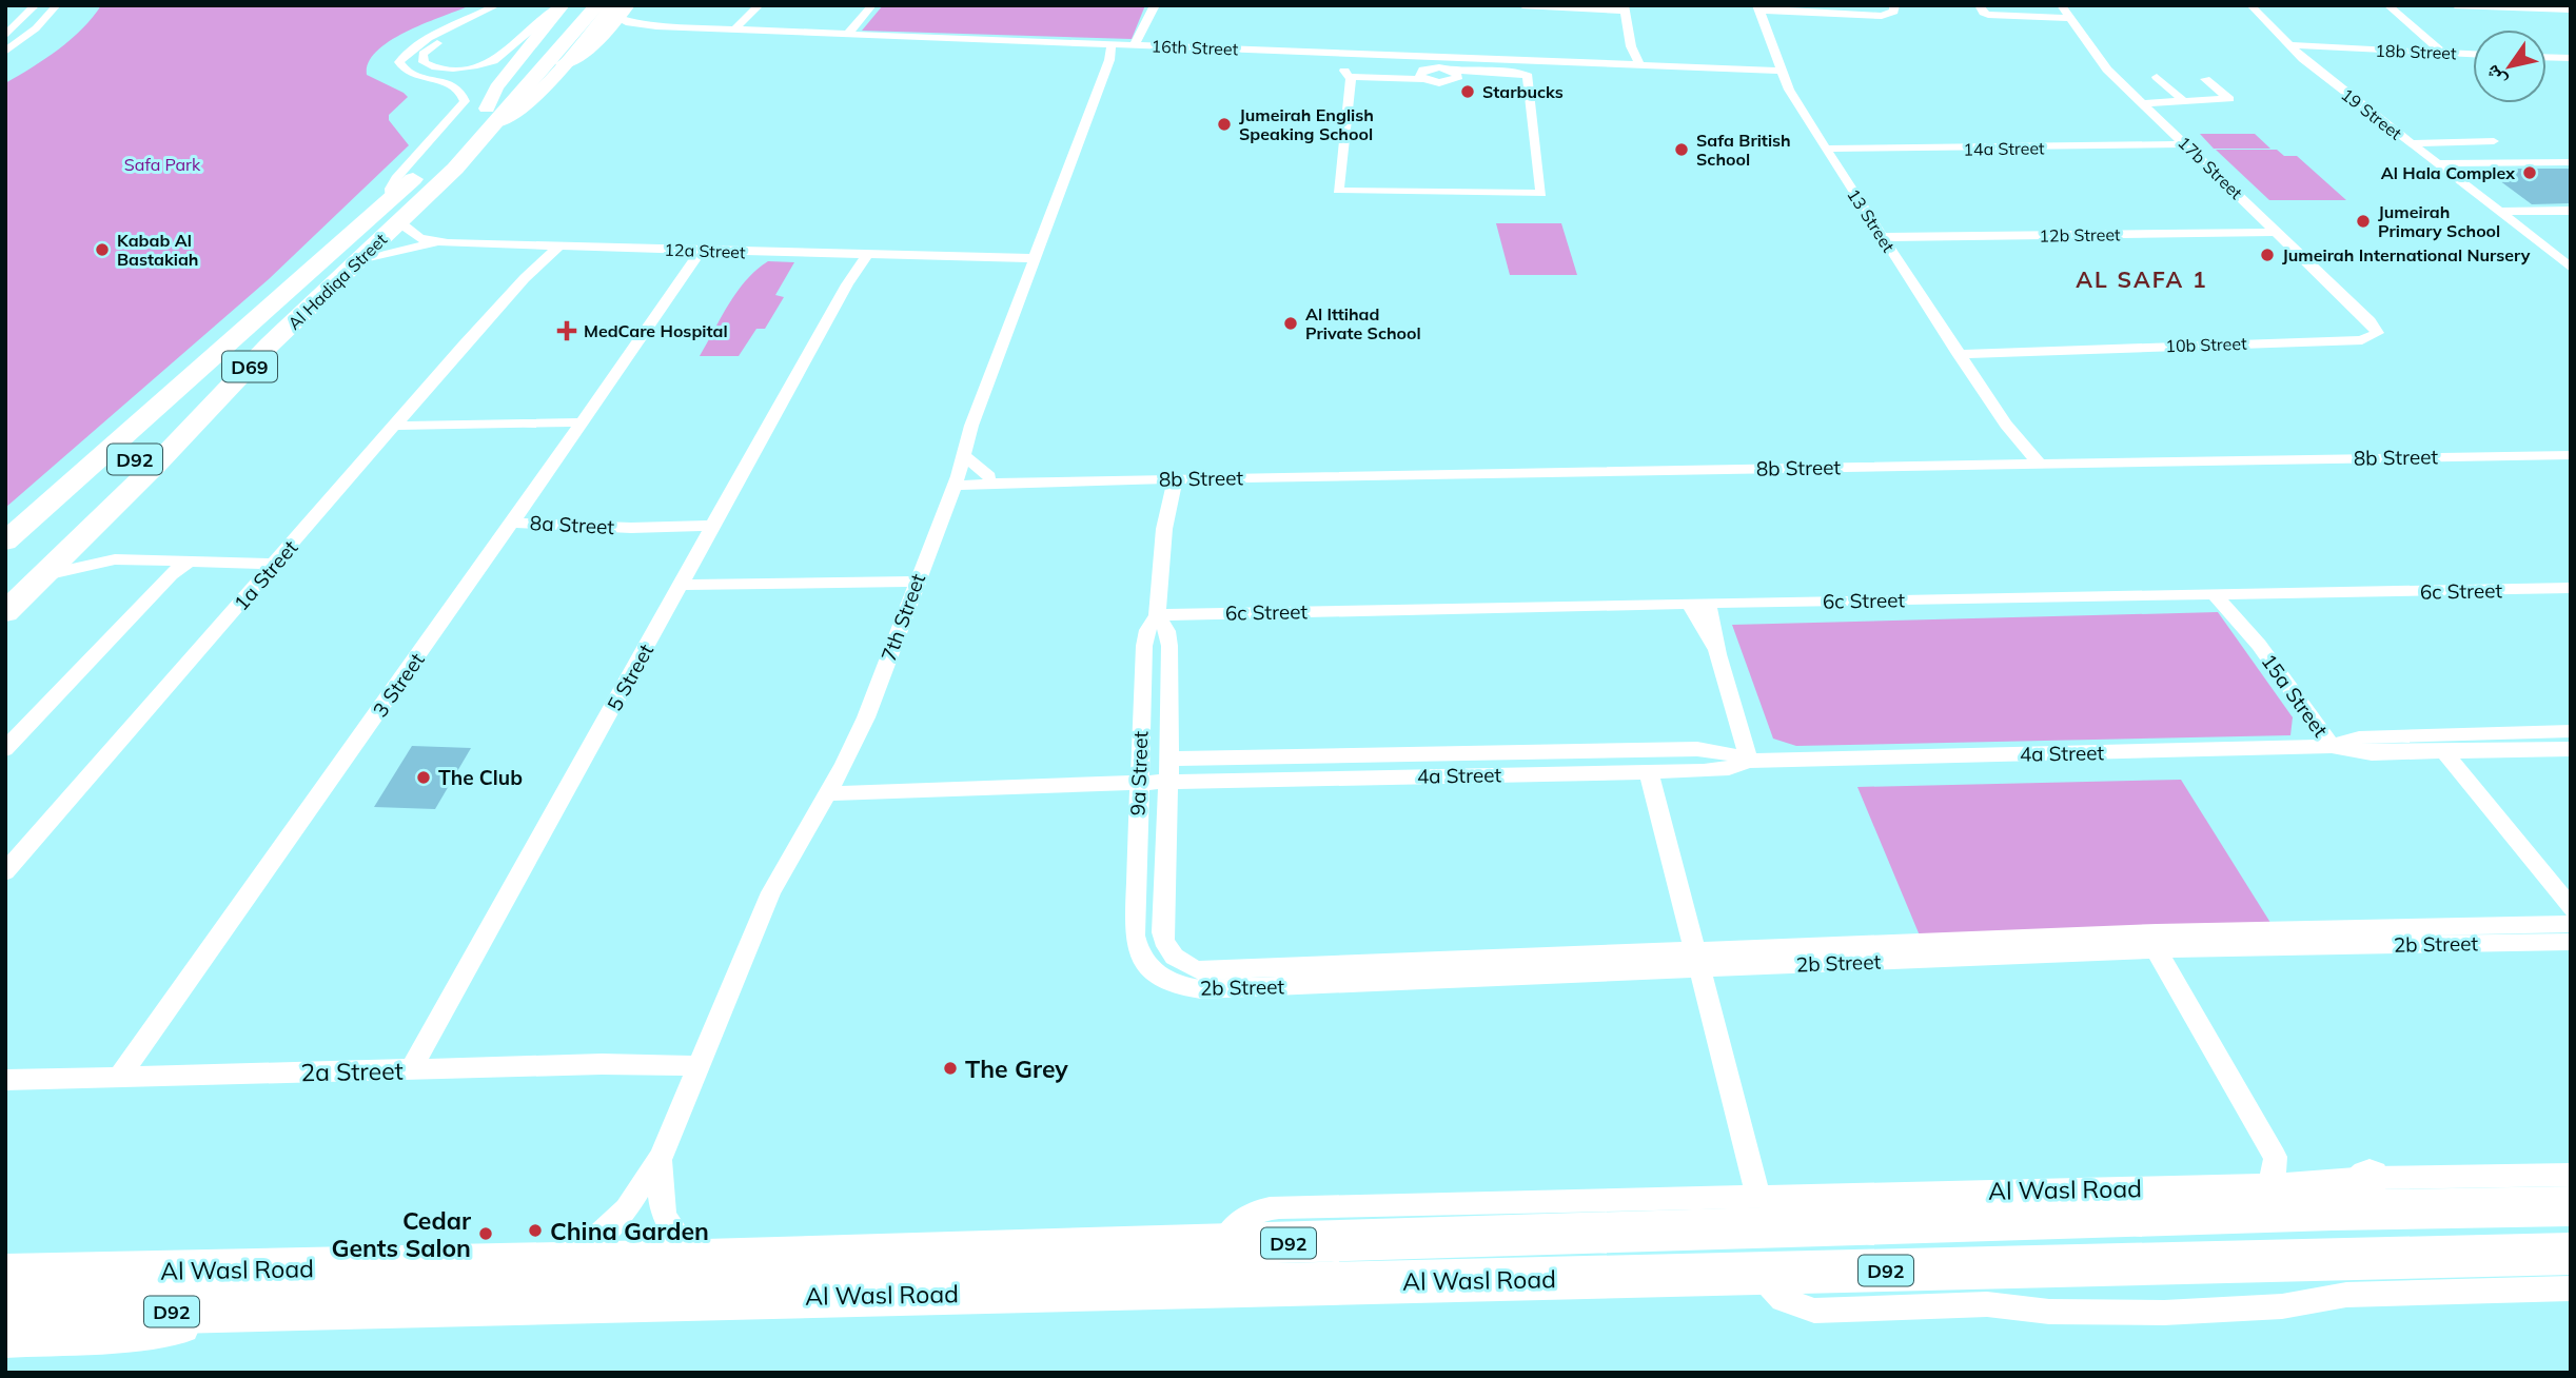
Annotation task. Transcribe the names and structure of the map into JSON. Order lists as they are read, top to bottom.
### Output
{
  "streets": {
    "main road": [
      "Al Hadiqa Street",
      "D69",
      "D92",
      "Al Wasl Road"
    ],
    "street": [
      "16th Street",
      "18b Street",
      "19 Street",
      "14a Street",
      "17b Street",
      "13 Street",
      "12b Street",
      "12a Street",
      "10b Street",
      "8b Street",
      "8a Street",
      "1a Street",
      "6c Street",
      "7th Street",
      "5 Street",
      "3 Street",
      "15a Street",
      "4a Street",
      "9a Street",
      "2b Street",
      "2a Street"
    ]
  },
  "crossings": [
    ["16th Street", "13 Street"],
    ["16th Street", "7th Street"],
    ["18b Street", "19 Street"],
    ["14a Street", "17b Street"],
    ["14a Street", "13 Street"],
    ["17b Street", "12b Street"],
    ["17b Street", "10b Street"],
    ["13 Street", "12b Street"],
    ["13 Street", "10b Street"],
    ["13 Street", "8b Street"],
    ["12a Street", "Al Hadiqa Street"],
    ["12a Street", "1a Street"],
    ["12a Street", "7th Street"],
    ["12a Street", "5 Street"],
    ["12a Street", "3 Street"],
    ["Al Hadiqa Street", "D92"],
    ["8b Street", "7th Street"],
    ["8b Street", "9a Street"],
    ["8a Street", "5 Street"],
    ["8a Street", "3 Street"],
    ["6c Street", "15a Street"],
    ["6c Street", "9a Street"],
    ["7th Street", "4a Street"],
    ["7th Street", "2a Street"],
    ["7th Street", "Al Wasl Road"],
    ["5 Street", "2a Street"],
    ["3 Street", "2a Street"],
    ["15a Street", "4a Street"],
    ["4a Street", "9a Street"],
    ["9a Street", "2b Street"]
  ],
  "districts": ["AL SAFA 1"],
  "parks": ["Safa Park"],
  "places": {
    "other": [
      "Starbucks",
      "Jumeirah English Speaking School",
      "Safa British School",
      "Al Hala Complex",
      "Jumeirah Primary School",
      "Kabab Al Bastakiah",
      "Jumeirah International Nursery",
      "Al Ittihad Private School",
      "The Club",
      "The Grey",
      "China Garden",
      "Cedar Gents Salon"
    ],
    "health": ["MedCare Hospital"]
  },
  "north": "bottom left"
}
